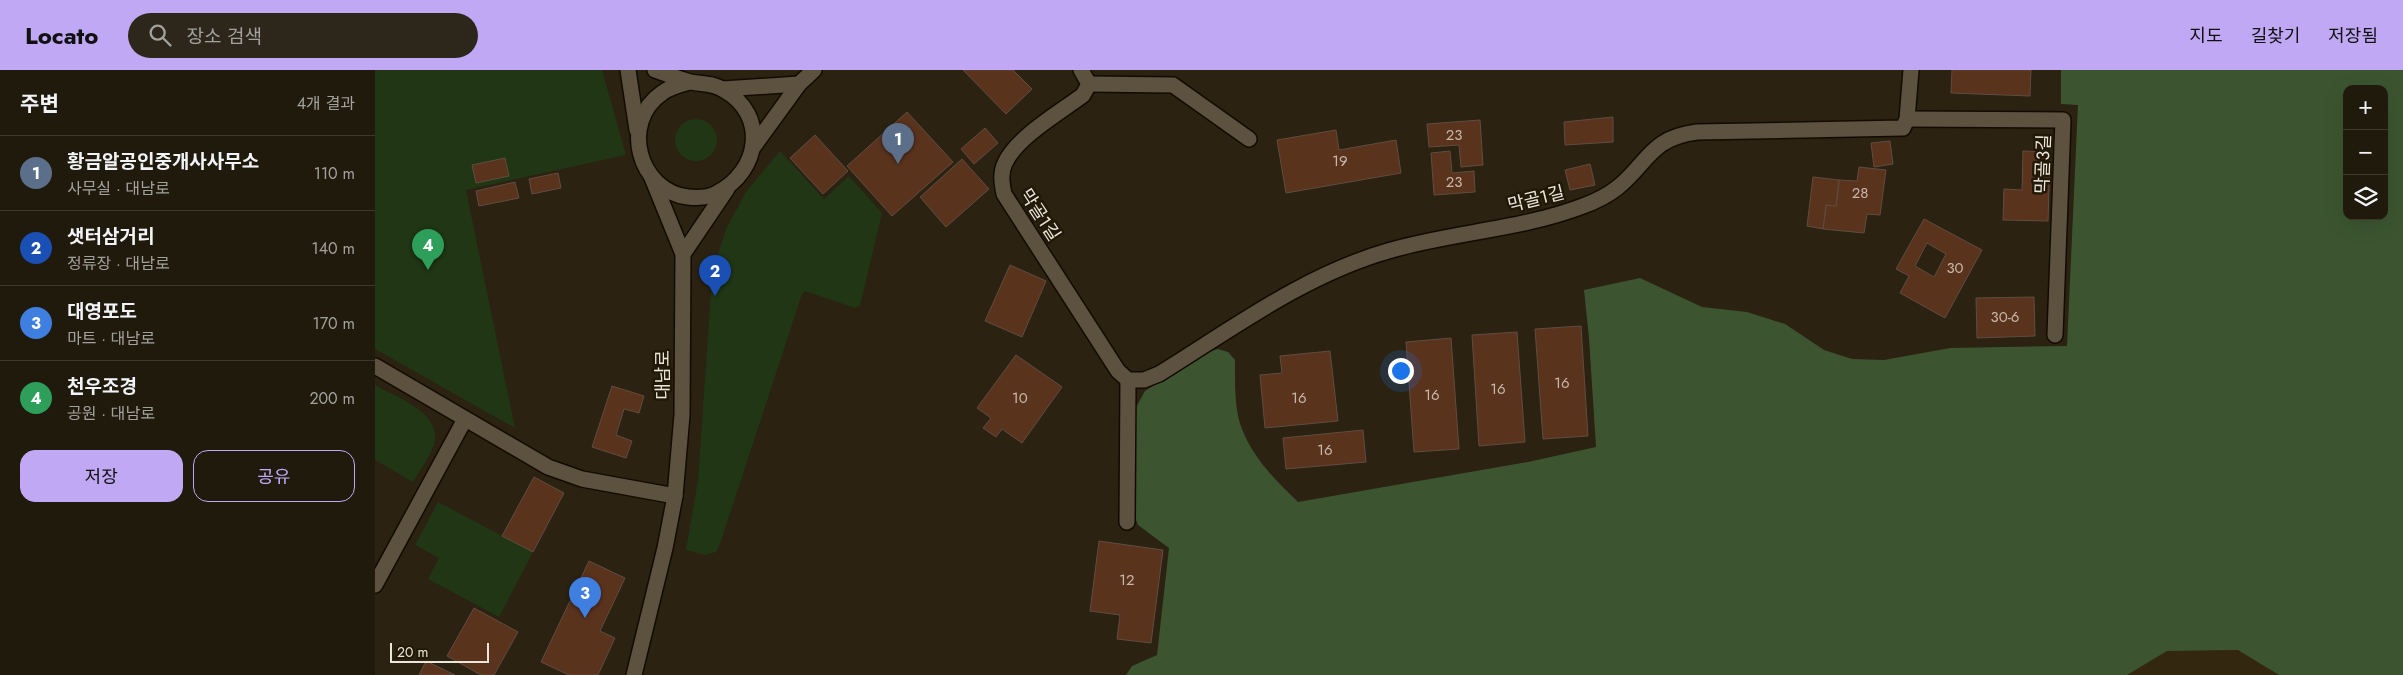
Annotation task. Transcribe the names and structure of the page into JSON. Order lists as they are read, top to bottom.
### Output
{
  "streets": {
    "street": ["막골3길", "막골1길", "대남로"]
  },
  "crossings": [
    ["막골3길", "막골1길"]
  ],
  "house_numbers": [
    "23",
    "19",
    "23",
    "28",
    "30",
    "30-6",
    "16",
    "16",
    "16",
    "10",
    "16",
    "16",
    "12"
  ],
  "scale_bar": "20 m",
  "page": {
    "header": "Locato",
    "search": "장소 검색",
    "nav": ["지도", "길찾기", "저장됨"],
    "heading": ["주변", "4개 결과"],
    "map_buttons": ["+", "−"],
    "pins": [
      "1",
      "4",
      "2",
      "3"
    ],
    "list": [
      {
        "mark": "1",
        "name": "황금알공인중개사사무소",
        "note": "사무실 · 대남로",
        "value": "110 m"
      },
      {
        "mark": "2",
        "name": "샛터삼거리",
        "note": "정류장 · 대남로",
        "value": "140 m"
      },
      {
        "mark": "3",
        "name": "대영포도",
        "note": "마트 · 대남로",
        "value": "170 m"
      },
      {
        "mark": "4",
        "name": "천우조경",
        "note": "공원 · 대남로",
        "value": "200 m"
      }
    ],
    "buttons": ["저장", "공유"],
    "scale": "20 m"
  }
}
